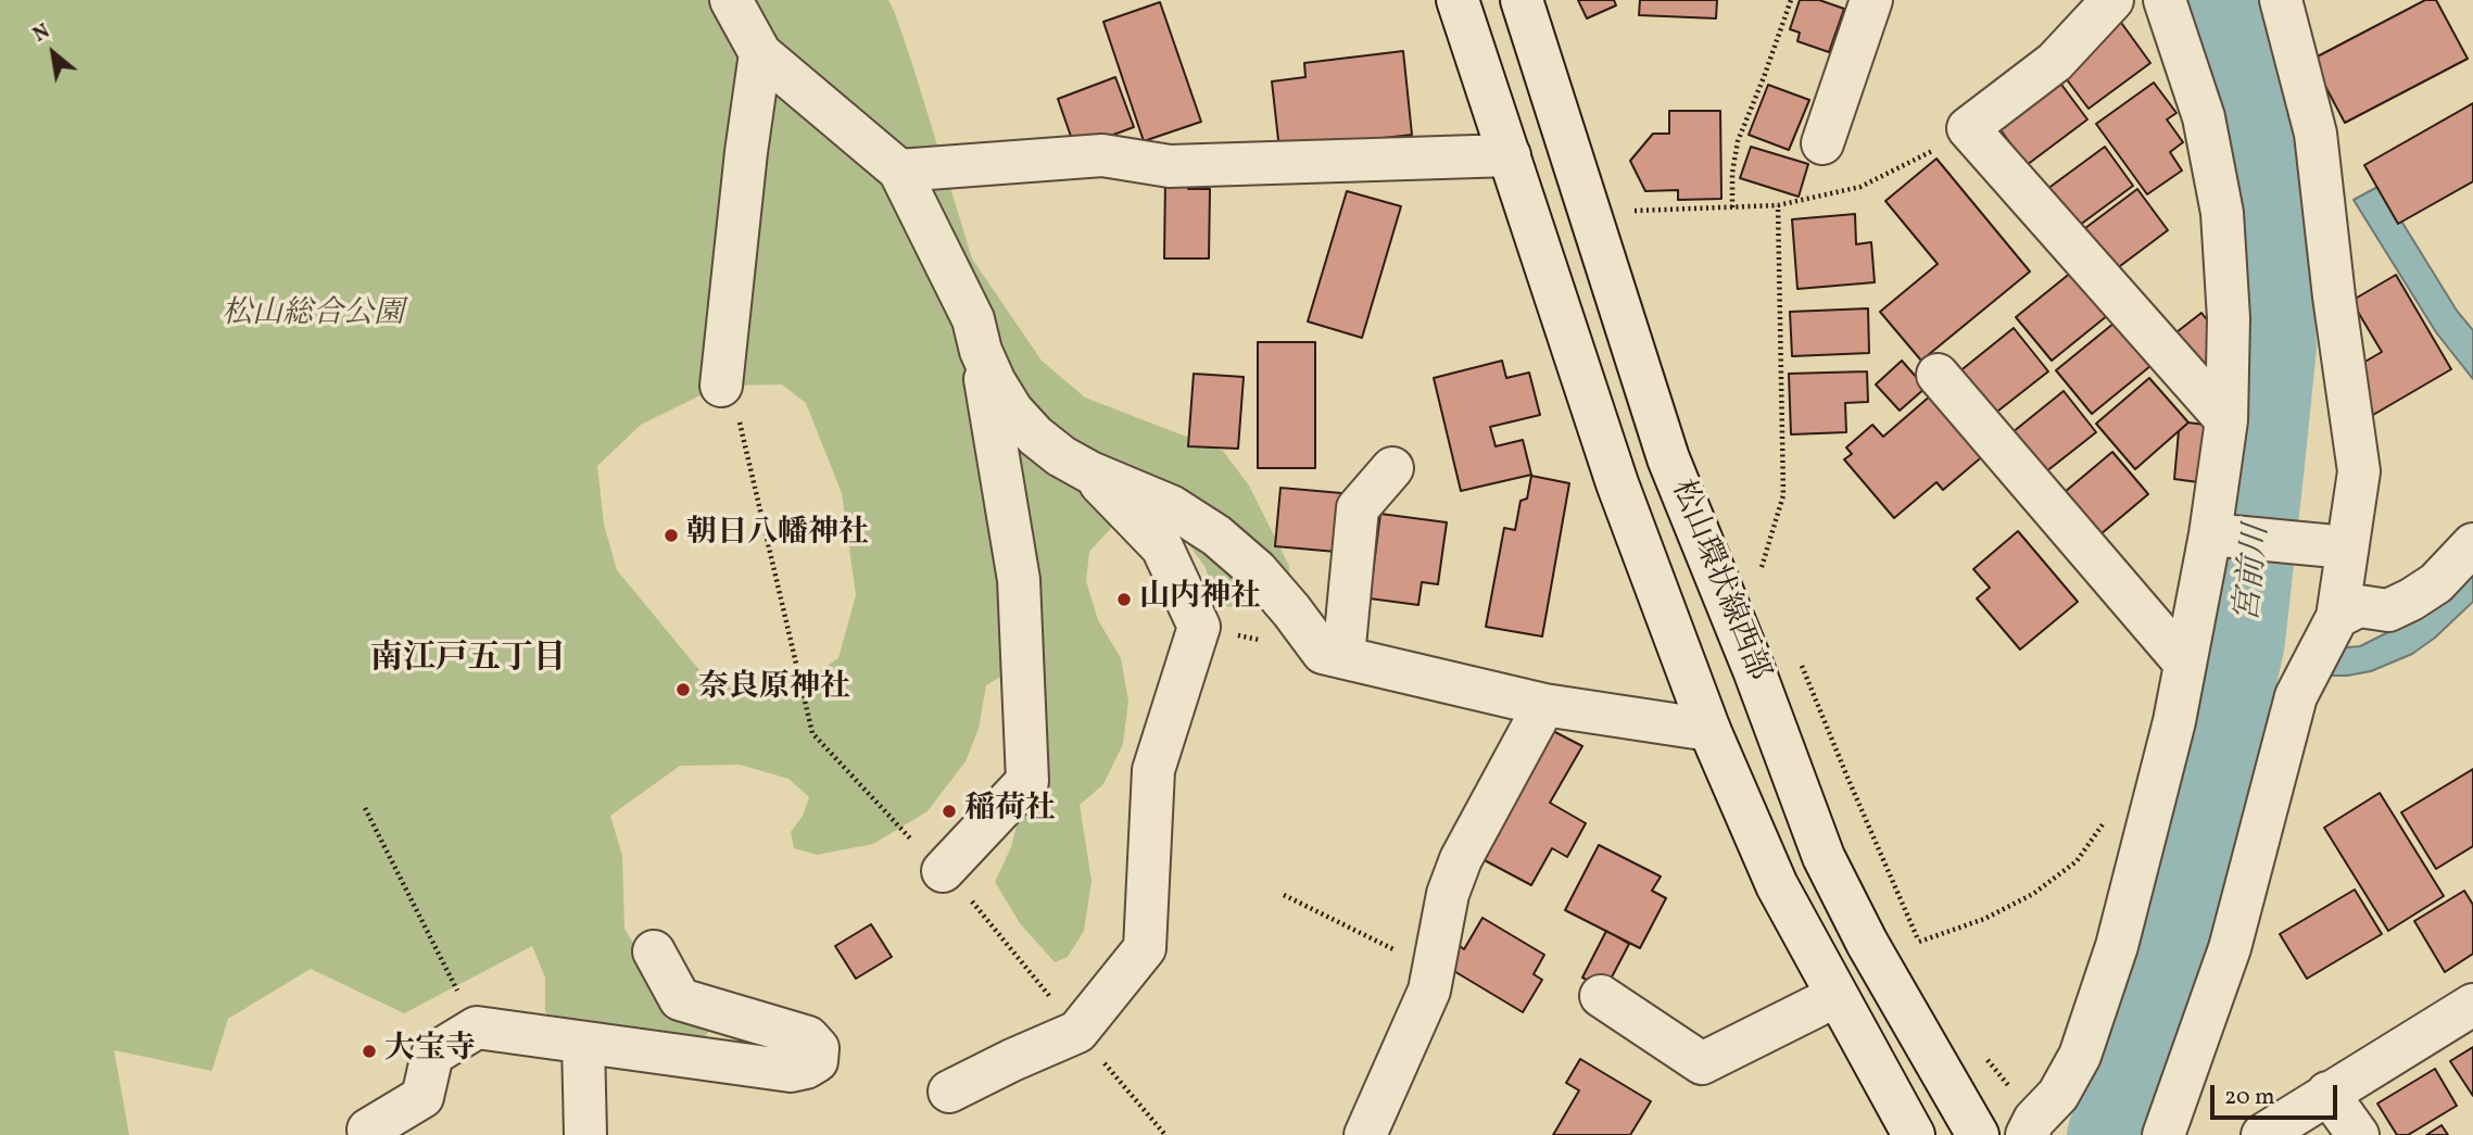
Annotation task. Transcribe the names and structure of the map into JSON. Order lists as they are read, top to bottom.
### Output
{
  "streets": {
    "street": ["松山環状線西部"]
  },
  "districts": ["南江戸五丁目"],
  "water": ["宮前川"],
  "parks": ["松山総合公園"],
  "places": [
    "朝日八幡神社",
    "山内神社",
    "奈良原神社",
    "稲荷社",
    "大宝寺"
  ],
  "scale_bar": "20 m",
  "north": "top left"
}
